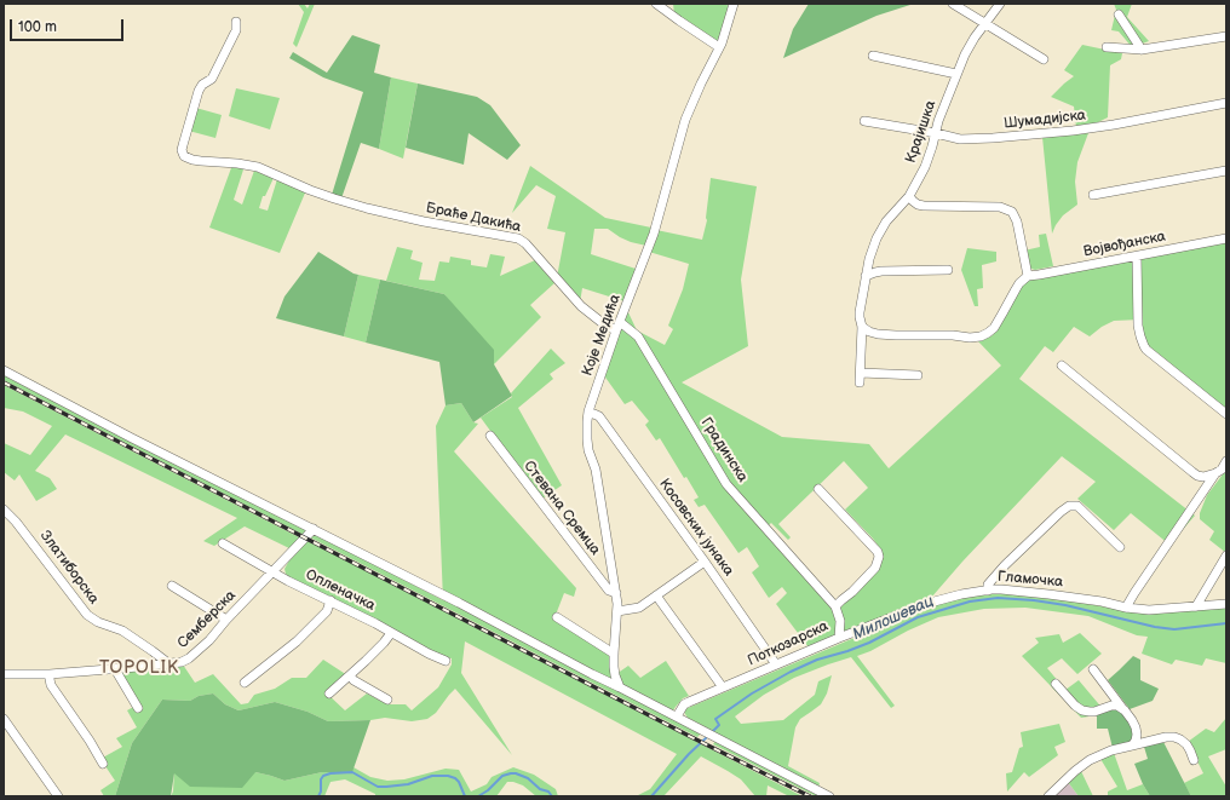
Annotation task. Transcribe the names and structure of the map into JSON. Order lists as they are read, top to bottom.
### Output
{
  "streets": {
    "street": [
      "Шумадијска",
      "Крајишка",
      "Браће Дакића",
      "Војвођанска",
      "Које Медића",
      "Градинска",
      "Стевана Сремца",
      "Косовских јунака",
      "Златиборска",
      "Гламочка",
      "Опленачка",
      "Семберска",
      "Поткозарска"
    ]
  },
  "crossings": [
    ["Шумадијска", "Крајишка"],
    ["Браће Дакића", "Које Медића"],
    ["Браће Дакића", "Градинска"],
    ["Које Медића", "Градинска"],
    ["Које Медића", "Стевана Сремца"],
    ["Које Медића", "Косовских јунака"],
    ["Градинска", "Поткозарска"],
    ["Косовских јунака", "Поткозарска"],
    ["Златиборска", "Семберска"],
    ["Гламочка", "Поткозарска"],
    ["Опленачка", "Семберска"]
  ],
  "districts": ["TOPOLIK"],
  "water": ["Милошевац"],
  "scale_bar": "100 m"
}
